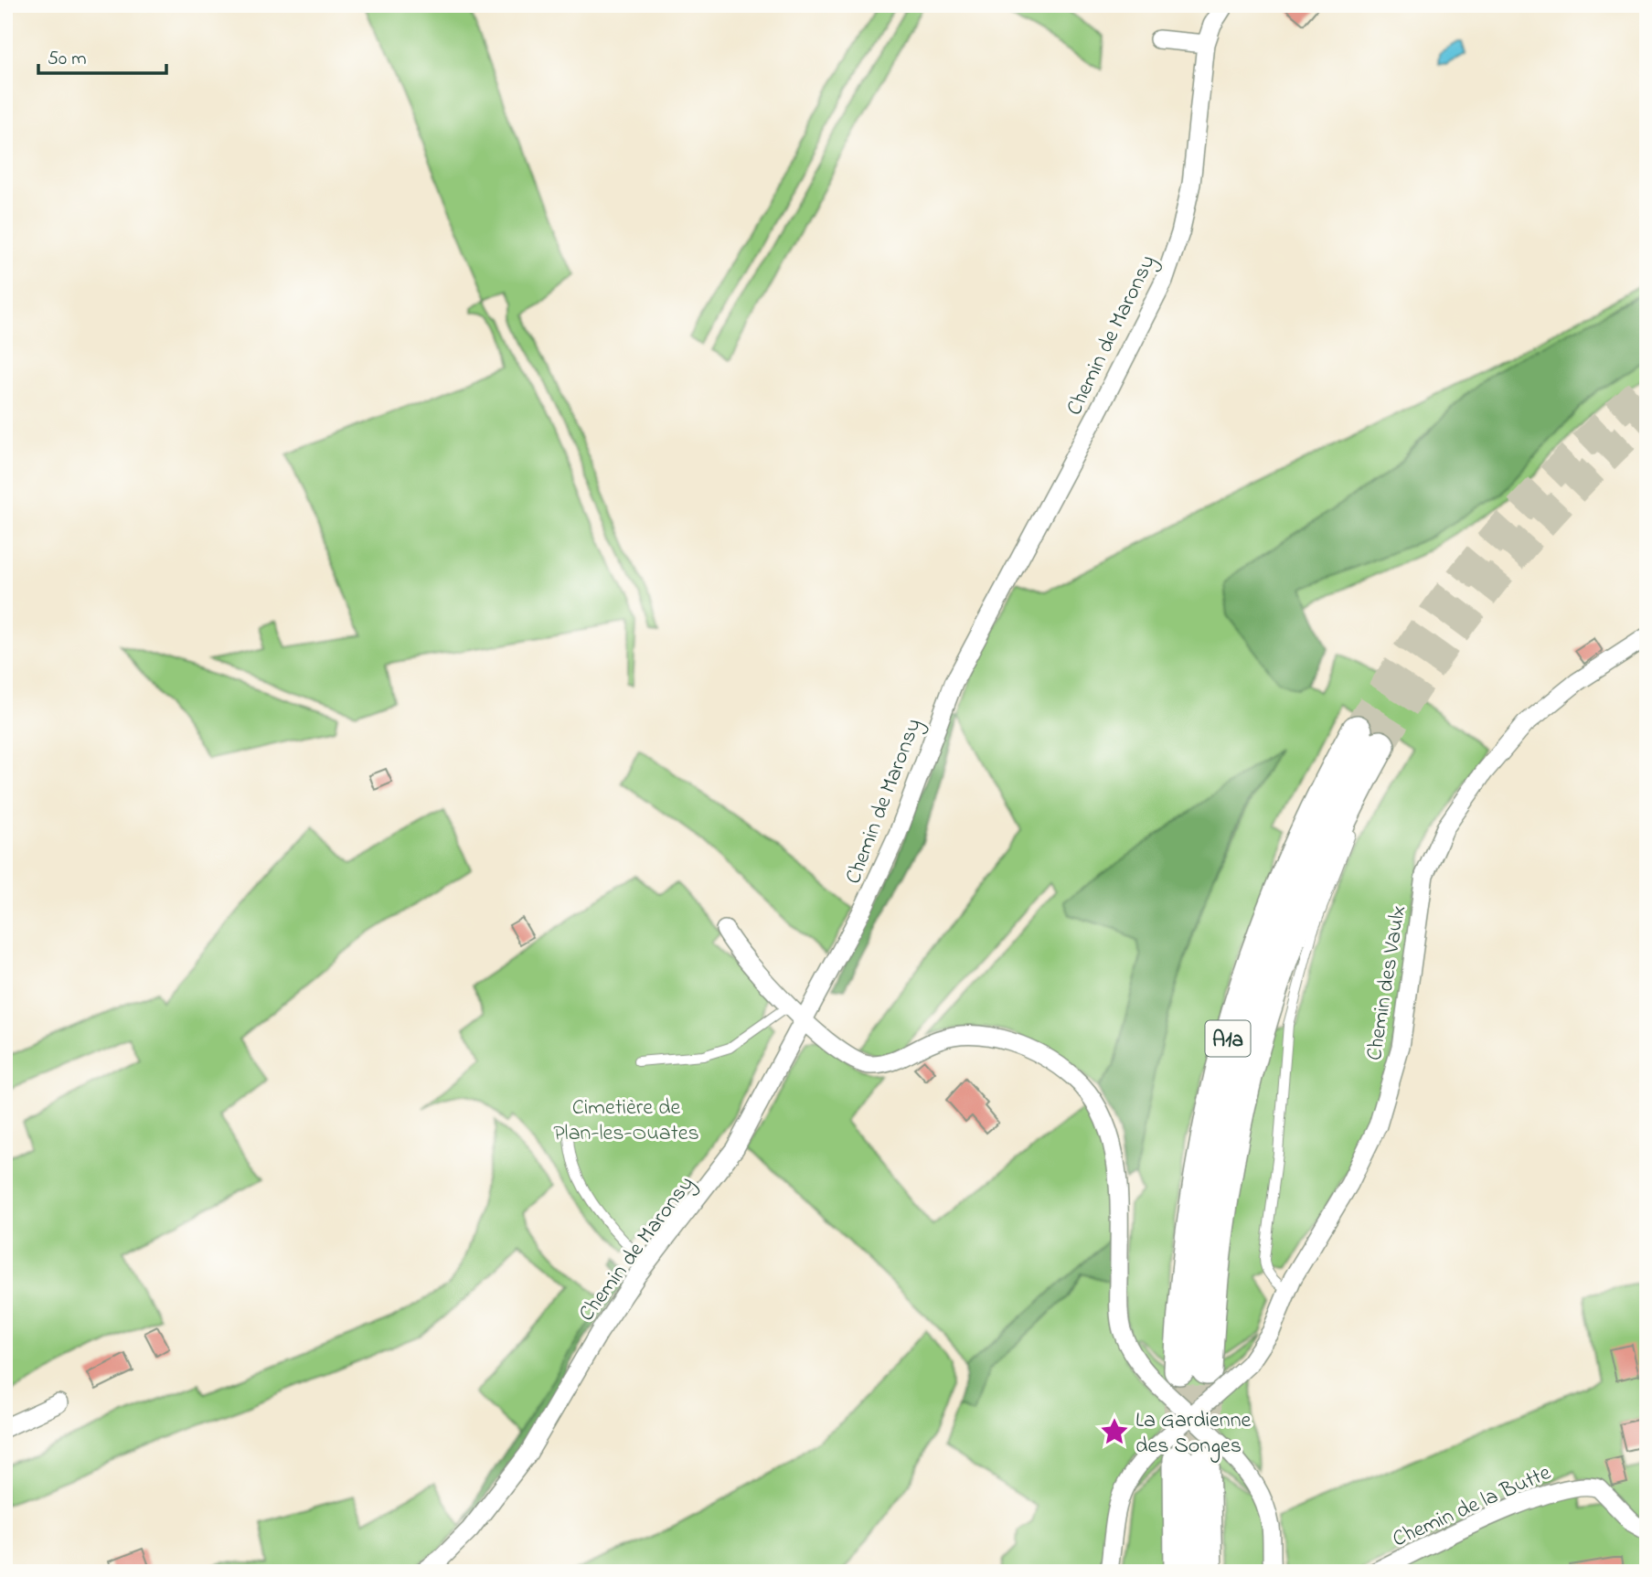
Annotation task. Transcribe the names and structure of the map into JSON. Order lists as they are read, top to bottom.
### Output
{
  "streets": {
    "highway": ["A1a"],
    "street": ["Chemin de Maronsy", "Chemin des Vaulx", "Chemin de la Butte"]
  },
  "crossings": [
    ["Chemin des Vaulx", "A1a"]
  ],
  "parks": ["Cimetière de Plan-les-Ouates"],
  "places": {
    "place": ["La Gardienne des Songes"]
  },
  "scale_bar": "50 m"
}
